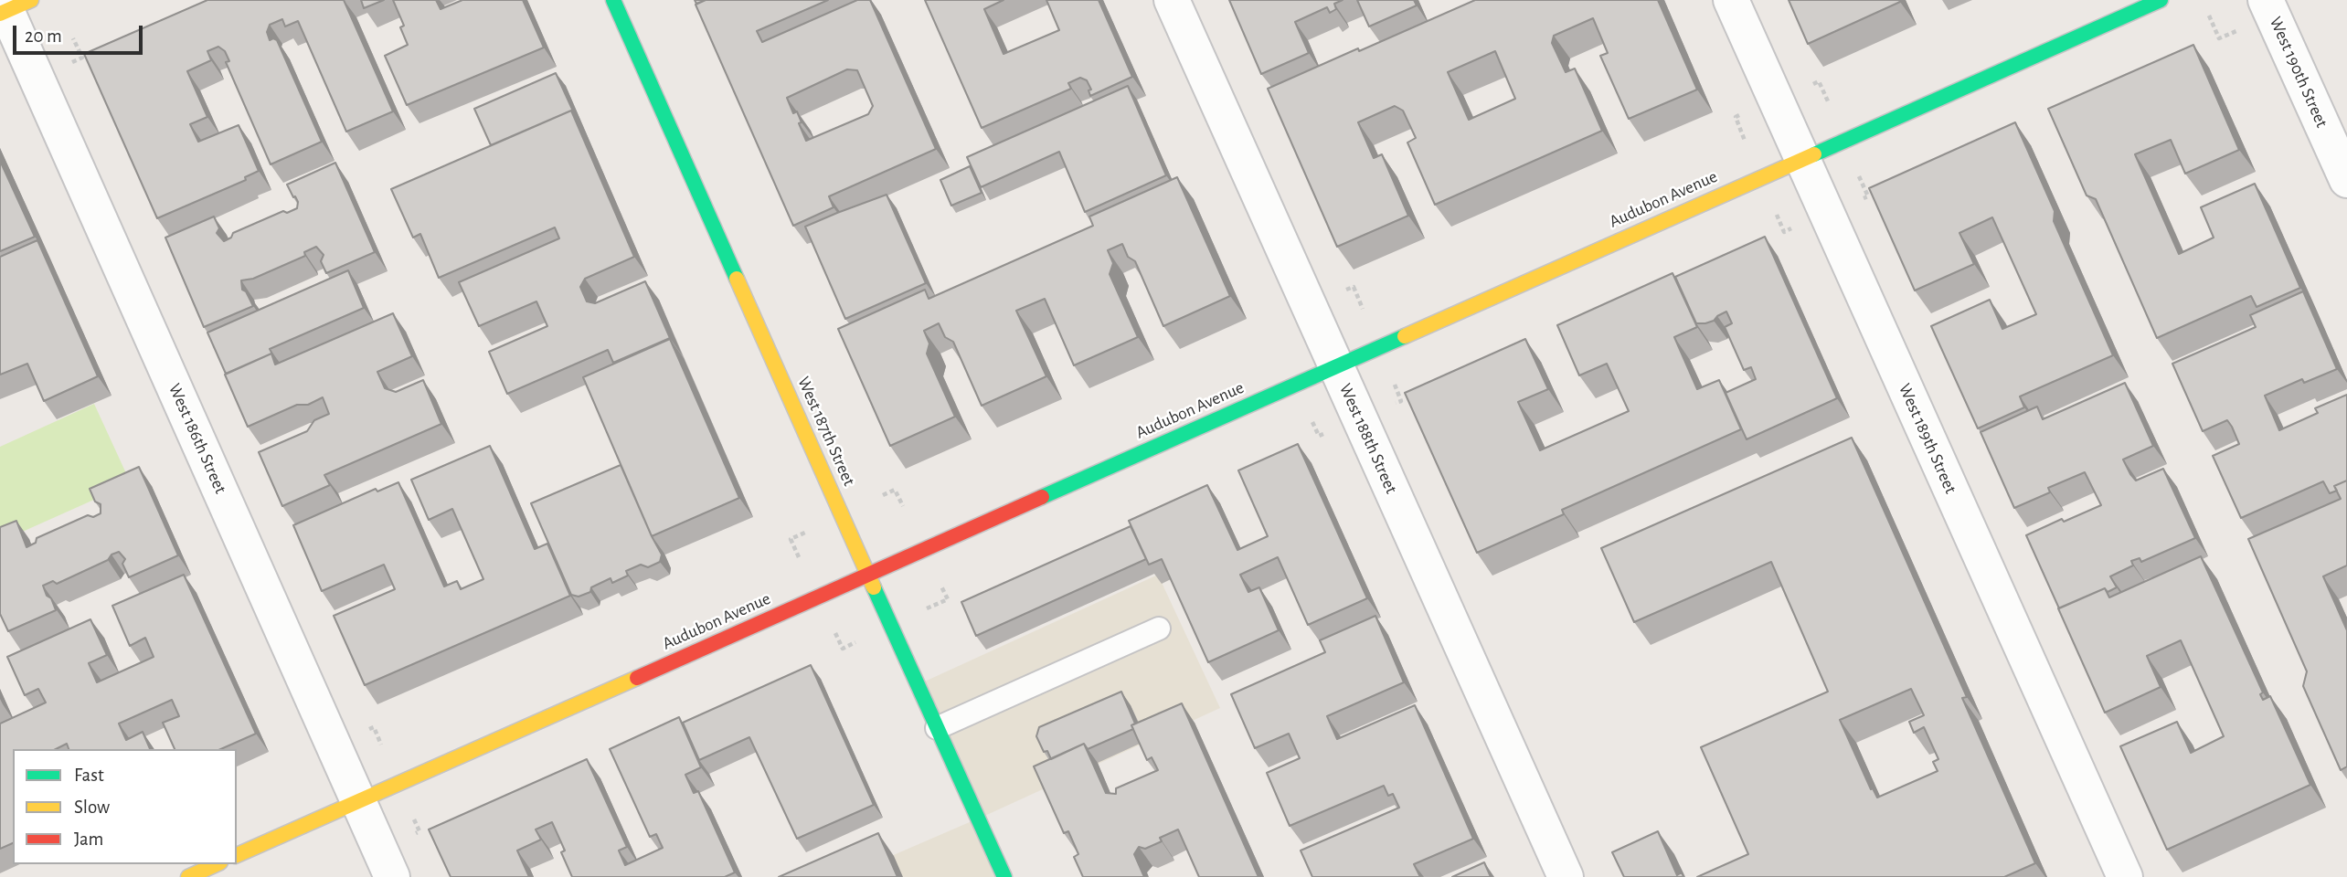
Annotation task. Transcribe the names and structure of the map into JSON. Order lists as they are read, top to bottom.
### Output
{
  "streets": {
    "street": [
      "West 190th Street",
      "Audubon Avenue",
      "West 187th Street",
      "West 186th Street",
      "West 188th Street",
      "West 189th Street"
    ]
  },
  "crossings": [
    ["Audubon Avenue", "West 187th Street"],
    ["Audubon Avenue", "West 186th Street"],
    ["Audubon Avenue", "West 188th Street"],
    ["Audubon Avenue", "West 189th Street"]
  ],
  "legend": ["Fast", "Slow", "Jam"],
  "scale_bar": "20 m"
}
